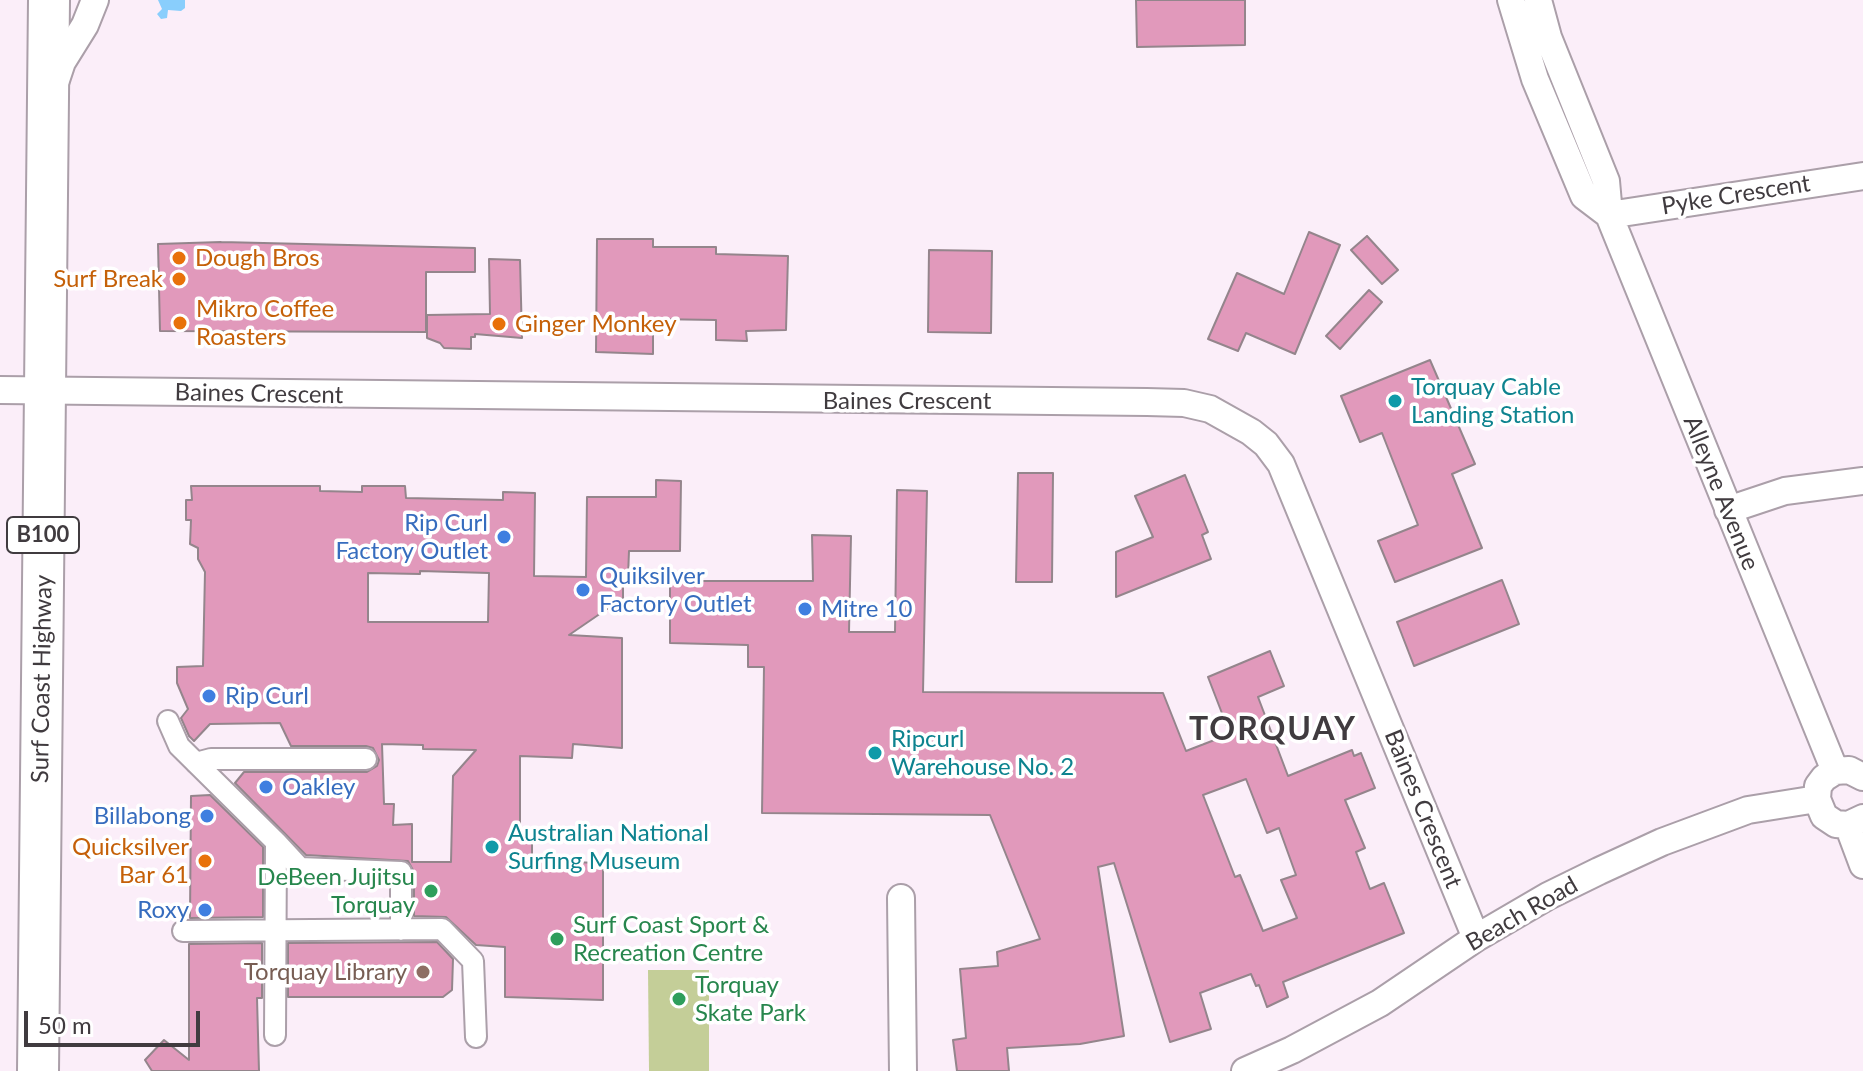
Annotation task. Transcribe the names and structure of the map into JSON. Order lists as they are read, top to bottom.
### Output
{
  "streets": {
    "main road": ["B100", "Surf Coast Highway"],
    "street": [
      "Pyke Crescent",
      "Baines Crescent",
      "Alleyne Avenue",
      "Beach Road"
    ]
  },
  "crossings": [
    ["Pyke Crescent", "Alleyne Avenue"],
    ["Baines Crescent", "Surf Coast Highway"],
    ["Baines Crescent", "Beach Road"]
  ],
  "districts": ["TORQUAY"],
  "places": [
    "Dough Bros",
    "Surf Break",
    "Mikro Coffee Roasters",
    "Ginger Monkey",
    "Torquay Cable Landing Station",
    "Rip Curl Factory Outlet",
    "Quiksilver Factory Outlet",
    "Mitre 10",
    "Rip Curl",
    "Ripcurl Warehouse No. 2",
    "Oakley",
    "Billabong",
    "Australian National Surfing Museum",
    "Quicksilver Bar 61",
    "DeBeen Jujitsu Torquay",
    "Roxy",
    "Surf Coast Sport & Recreation Centre",
    "Torquay Library",
    "Torquay Skate Park"
  ],
  "scale_bar": "50 m"
}
